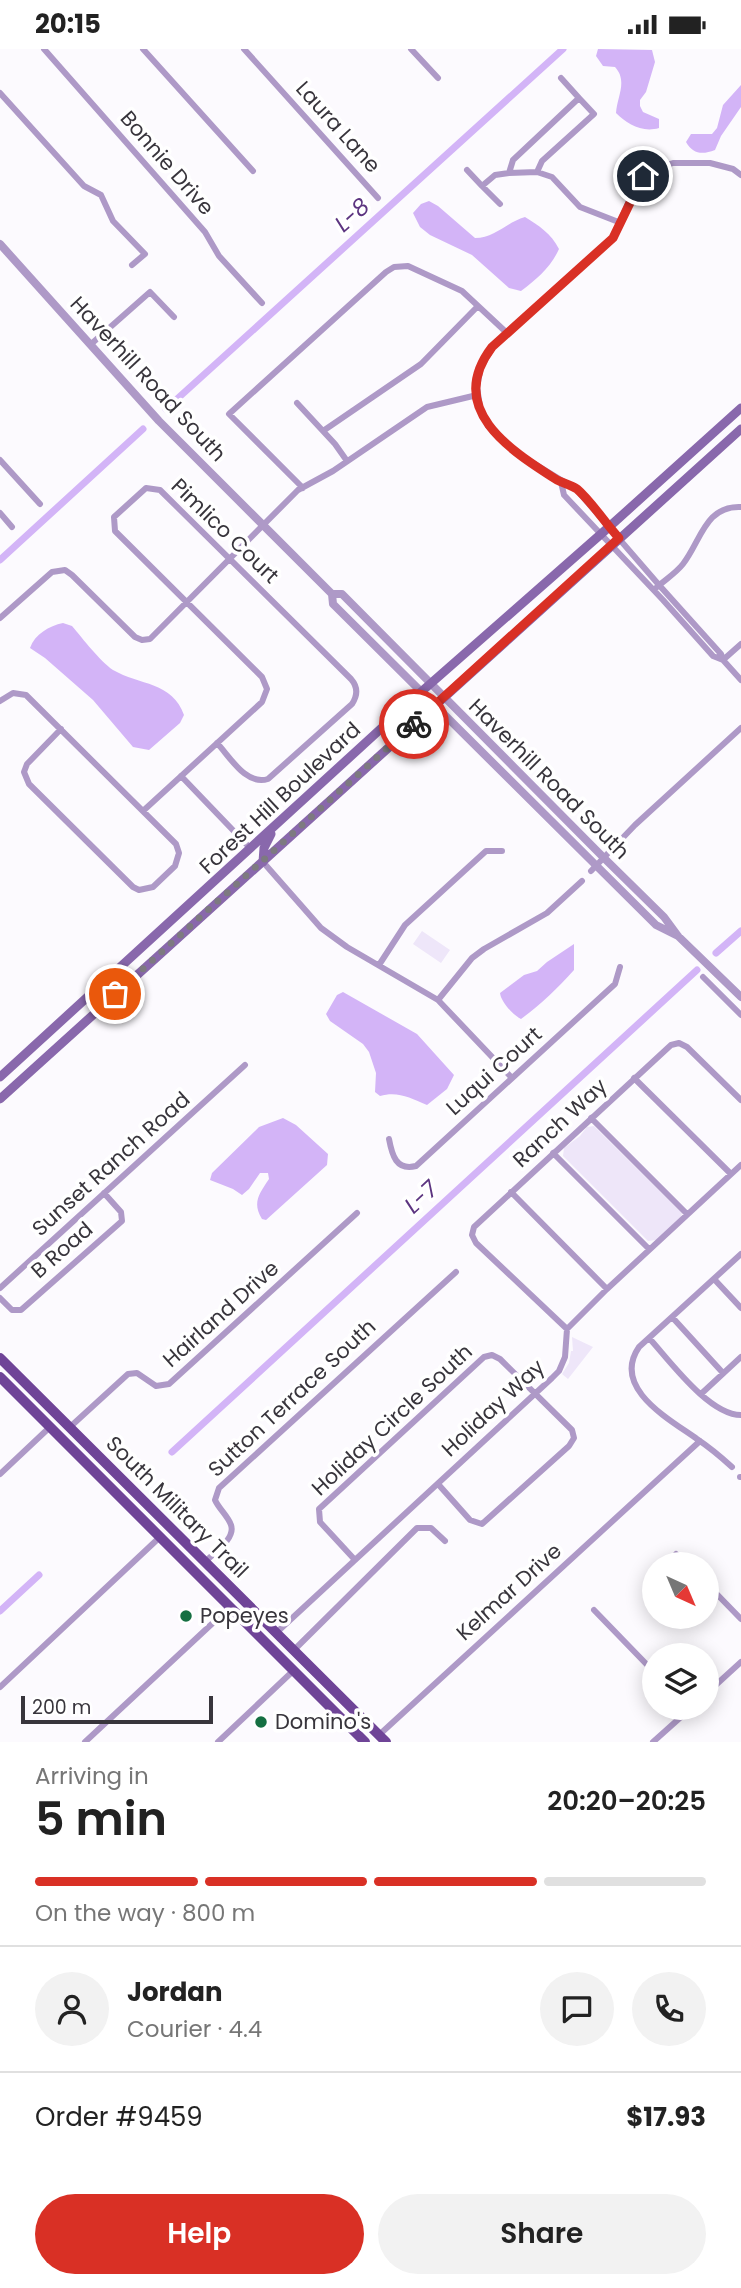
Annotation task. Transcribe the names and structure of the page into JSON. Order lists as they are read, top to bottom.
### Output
{
  "streets": {
    "main road": ["Forest Hill Boulevard", "South Military Trail"],
    "street": [
      "Laura Lane",
      "Bonnie Drive",
      "Haverhill Road South",
      "Pimlico Court",
      "Luqui Court",
      "Ranch Way",
      "Sunset Ranch Road",
      "B Road",
      "Hairland Drive",
      "Sutton Terrace South",
      "Holiday Way",
      "Holiday Circle South",
      "Kelmar Drive"
    ]
  },
  "crossings": [
    ["Haverhill Road South", "Forest Hill Boulevard"],
    ["Ranch Way", "Holiday Way"],
    ["Sunset Ranch Road", "B Road"],
    ["Hairland Drive", "South Military Trail"],
    ["Sutton Terrace South", "South Military Trail"],
    ["Holiday Way", "Holiday Circle South"],
    ["Holiday Way", "South Military Trail"],
    ["South Military Trail", "Kelmar Drive"]
  ],
  "water": ["L-8", "L-7"],
  "places": ["Popeyes", "Domino's"],
  "scale_bar": "200 m",
  "north": "bottom right",
  "page": {
    "status": "20:15",
    "scale": "200 m",
    "heading": ["5 min", "Arriving in", "20:20–20:25"],
    "panel": [
      "Jordan",
      "Courier · 4.4",
      "Order #9459",
      "$17.93"
    ],
    "bar": "On the way · 800 m",
    "buttons": ["Help", "Share"]
  }
}
